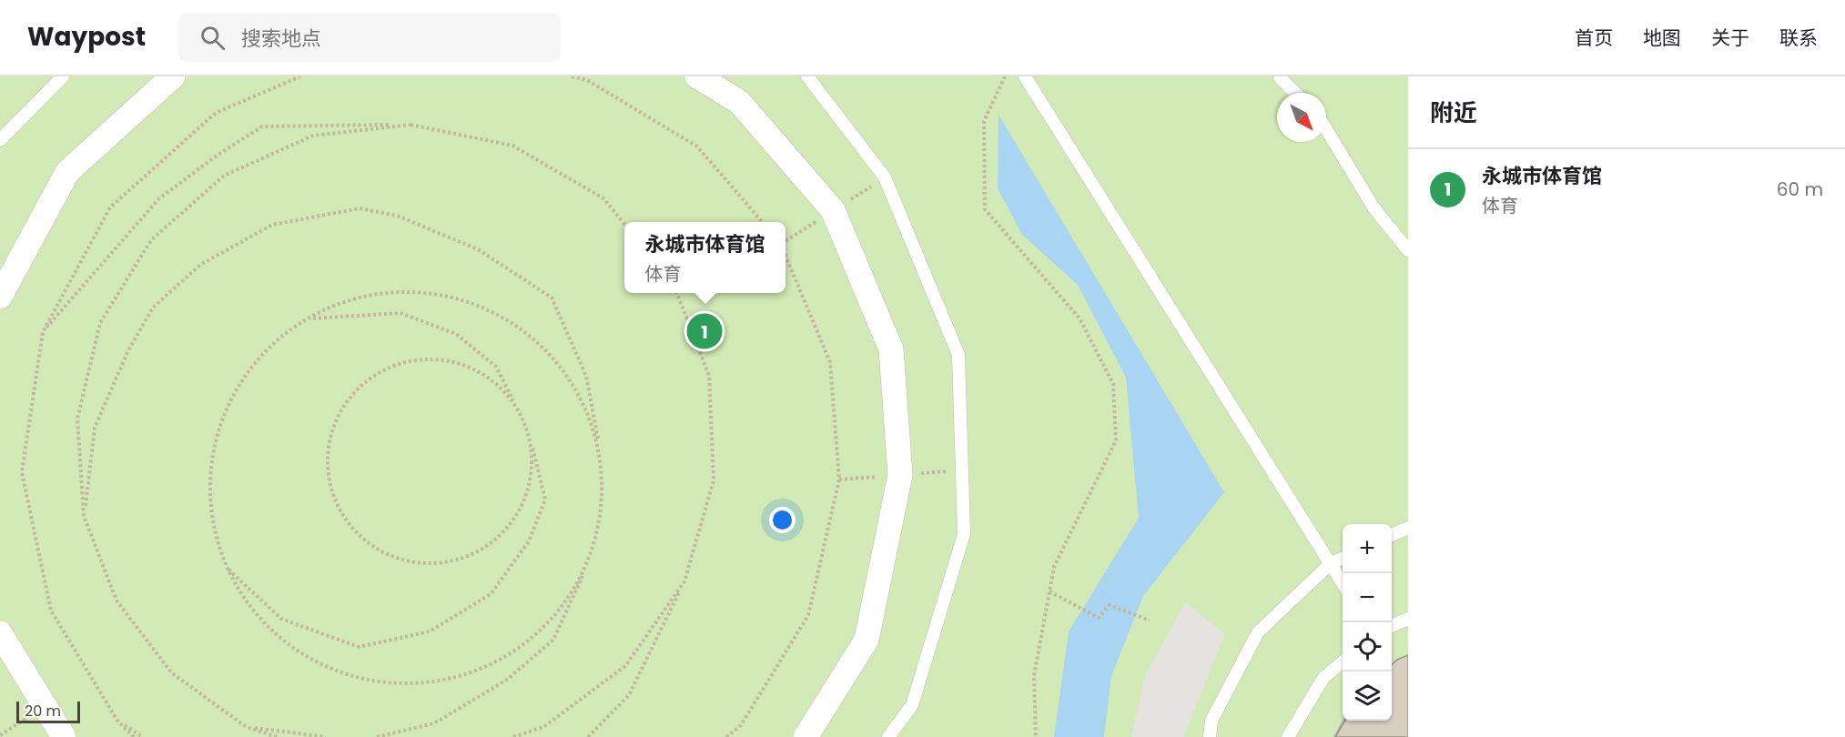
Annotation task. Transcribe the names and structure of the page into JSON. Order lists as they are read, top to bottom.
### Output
{
  "scale_bar": "20 m",
  "north": "bottom right",
  "page": {
    "header": "Waypost",
    "search": "搜索地点",
    "nav": [
      "首页",
      "地图",
      "关于",
      "联系"
    ],
    "heading": "附近",
    "list": [
      {
        "mark": "1",
        "name": "永城市体育馆",
        "note": "体育",
        "value": "60 m"
      }
    ],
    "popup": ["永城市体育馆", "体育"],
    "pins": "1",
    "map_buttons": ["+", "−"],
    "scale": "20 m"
  }
}
